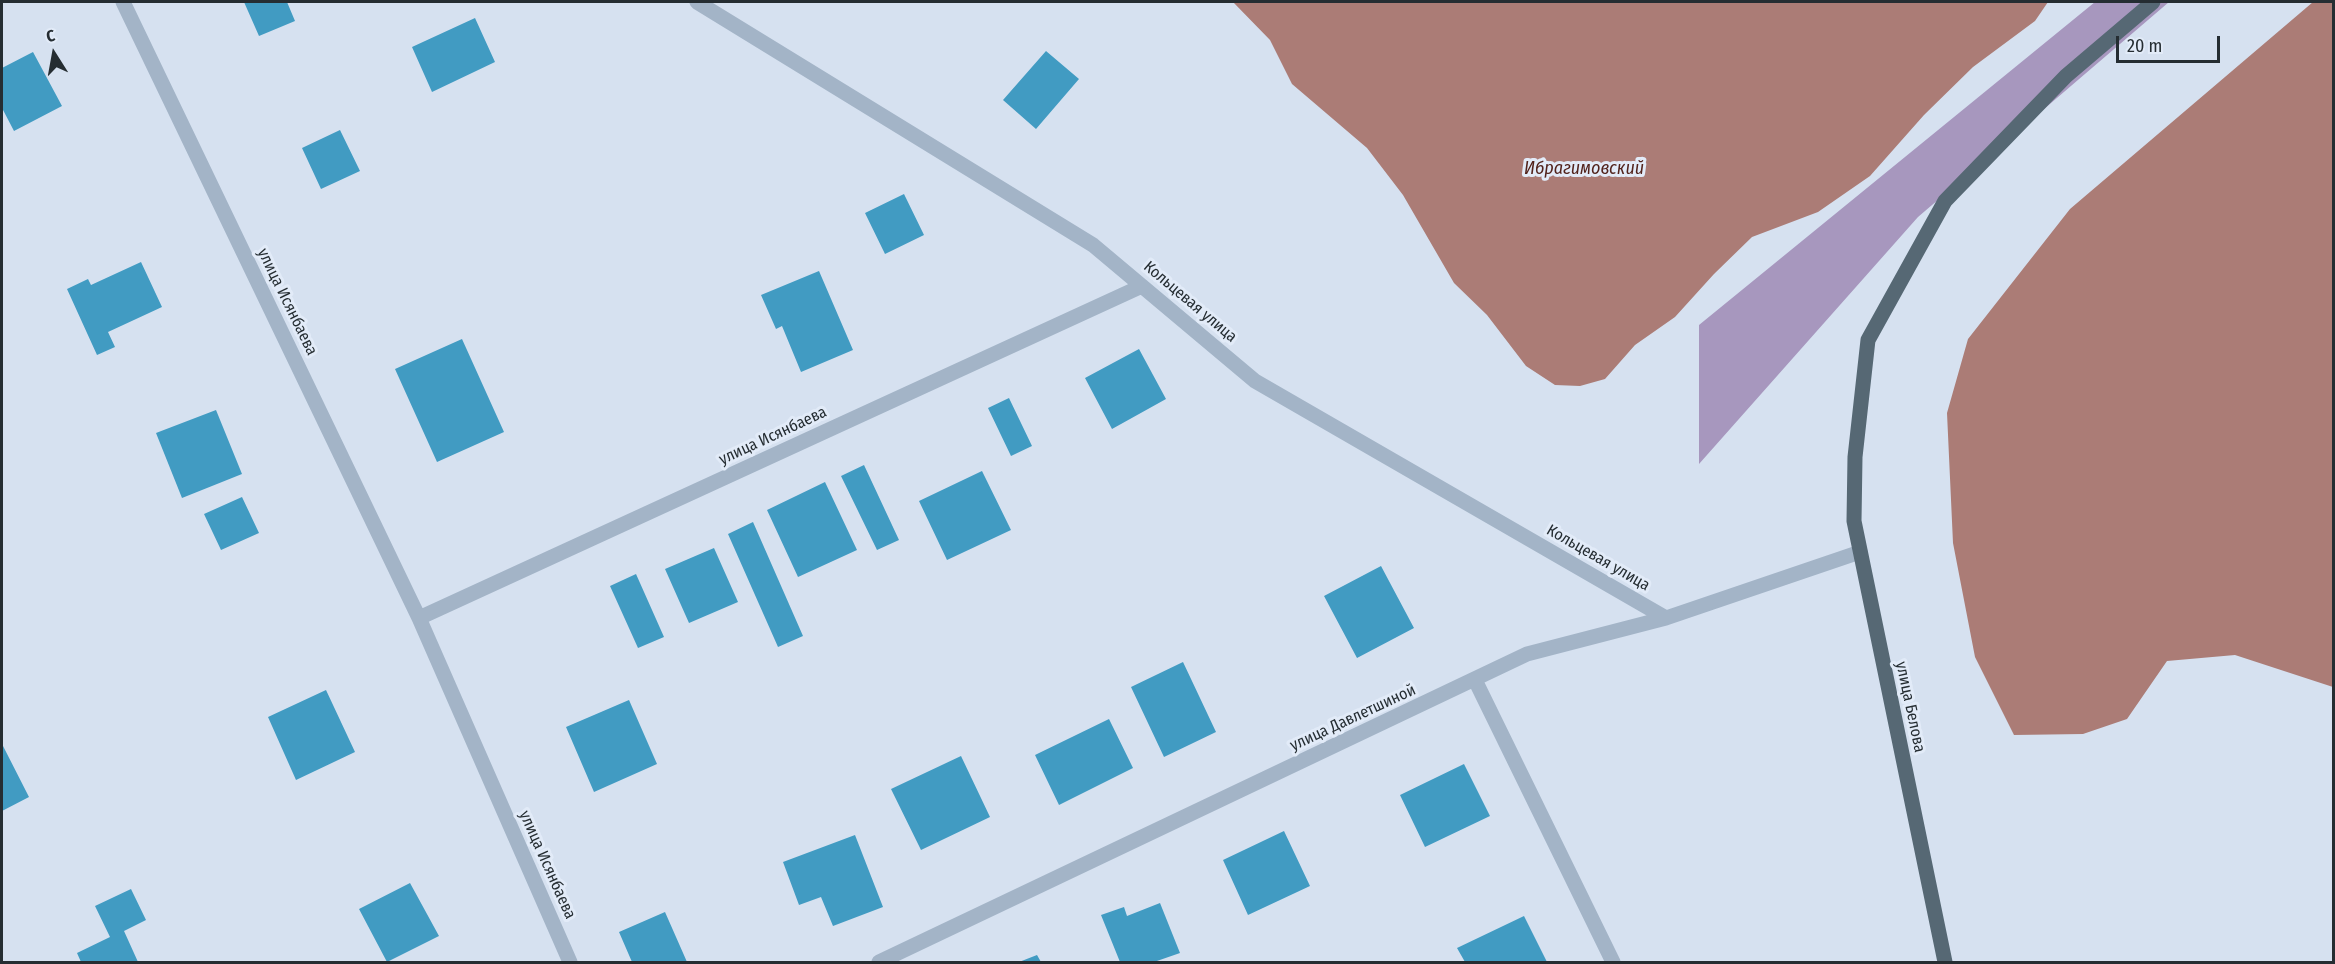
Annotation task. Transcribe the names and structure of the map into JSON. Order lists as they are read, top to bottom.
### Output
{
  "streets": {
    "main road": ["улица Белова"],
    "street": ["улица Исянбаева", "Кольцевая улица", "улица Давлетшиной"]
  },
  "crossings": [
    ["улица Исянбаева", "Кольцевая улица"],
    ["Кольцевая улица", "улица Давлетшиной"],
    ["улица Белова", "улица Давлетшиной"]
  ],
  "water": ["Ибрагимовский"],
  "scale_bar": "20 m",
  "north": "top"
}
